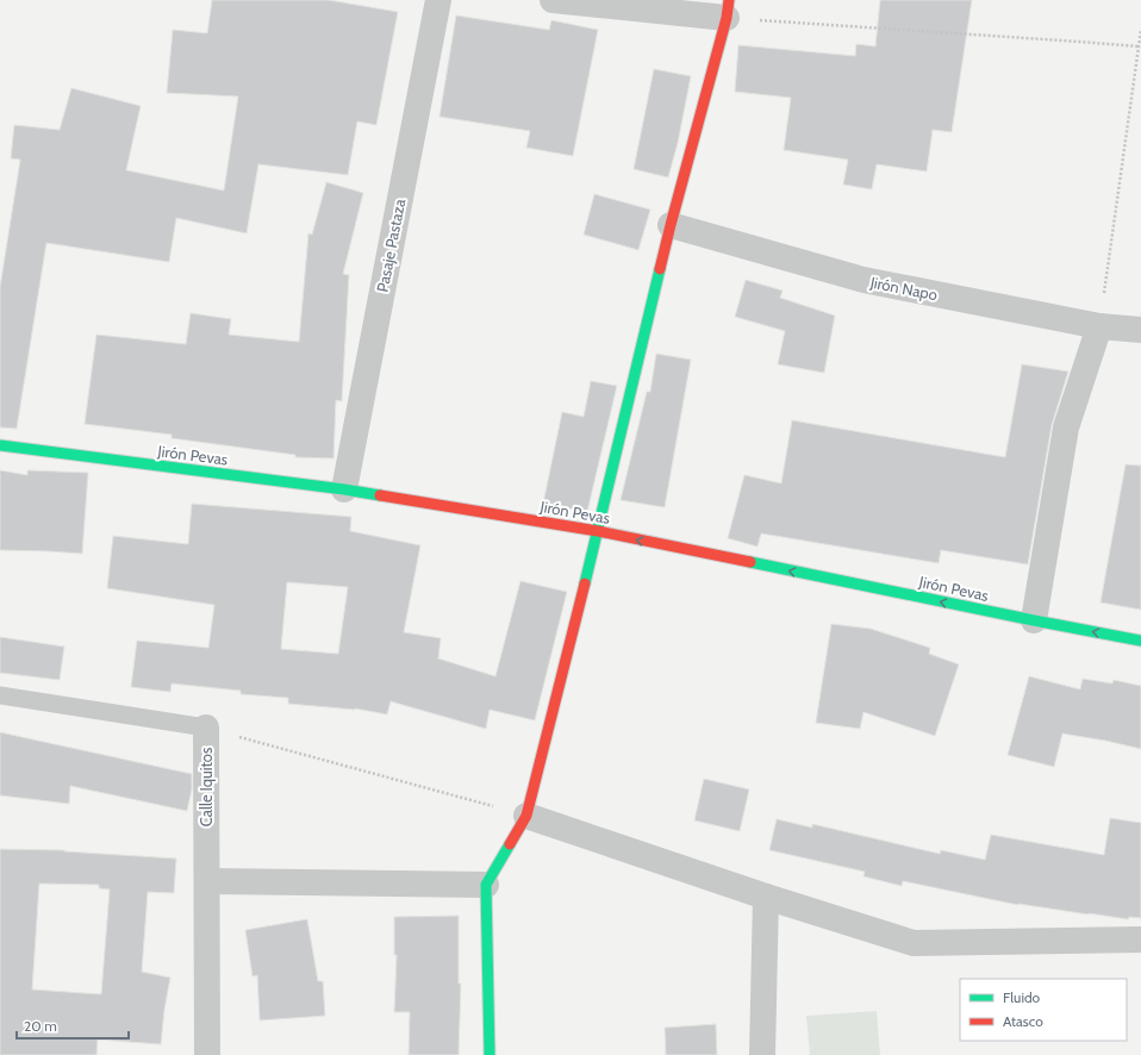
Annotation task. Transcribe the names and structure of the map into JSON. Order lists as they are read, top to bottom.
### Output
{
  "streets": {
    "street": [
      "Pasaje Pastaza",
      "Jirón Napo",
      "Jirón Pevas",
      "Calle Iquitos"
    ]
  },
  "crossings": [
    ["Pasaje Pastaza", "Jirón Pevas"]
  ],
  "one_way": ["Jirón Pevas"],
  "legend": ["Fluido", "Atasco"],
  "scale_bar": "20 m"
}
